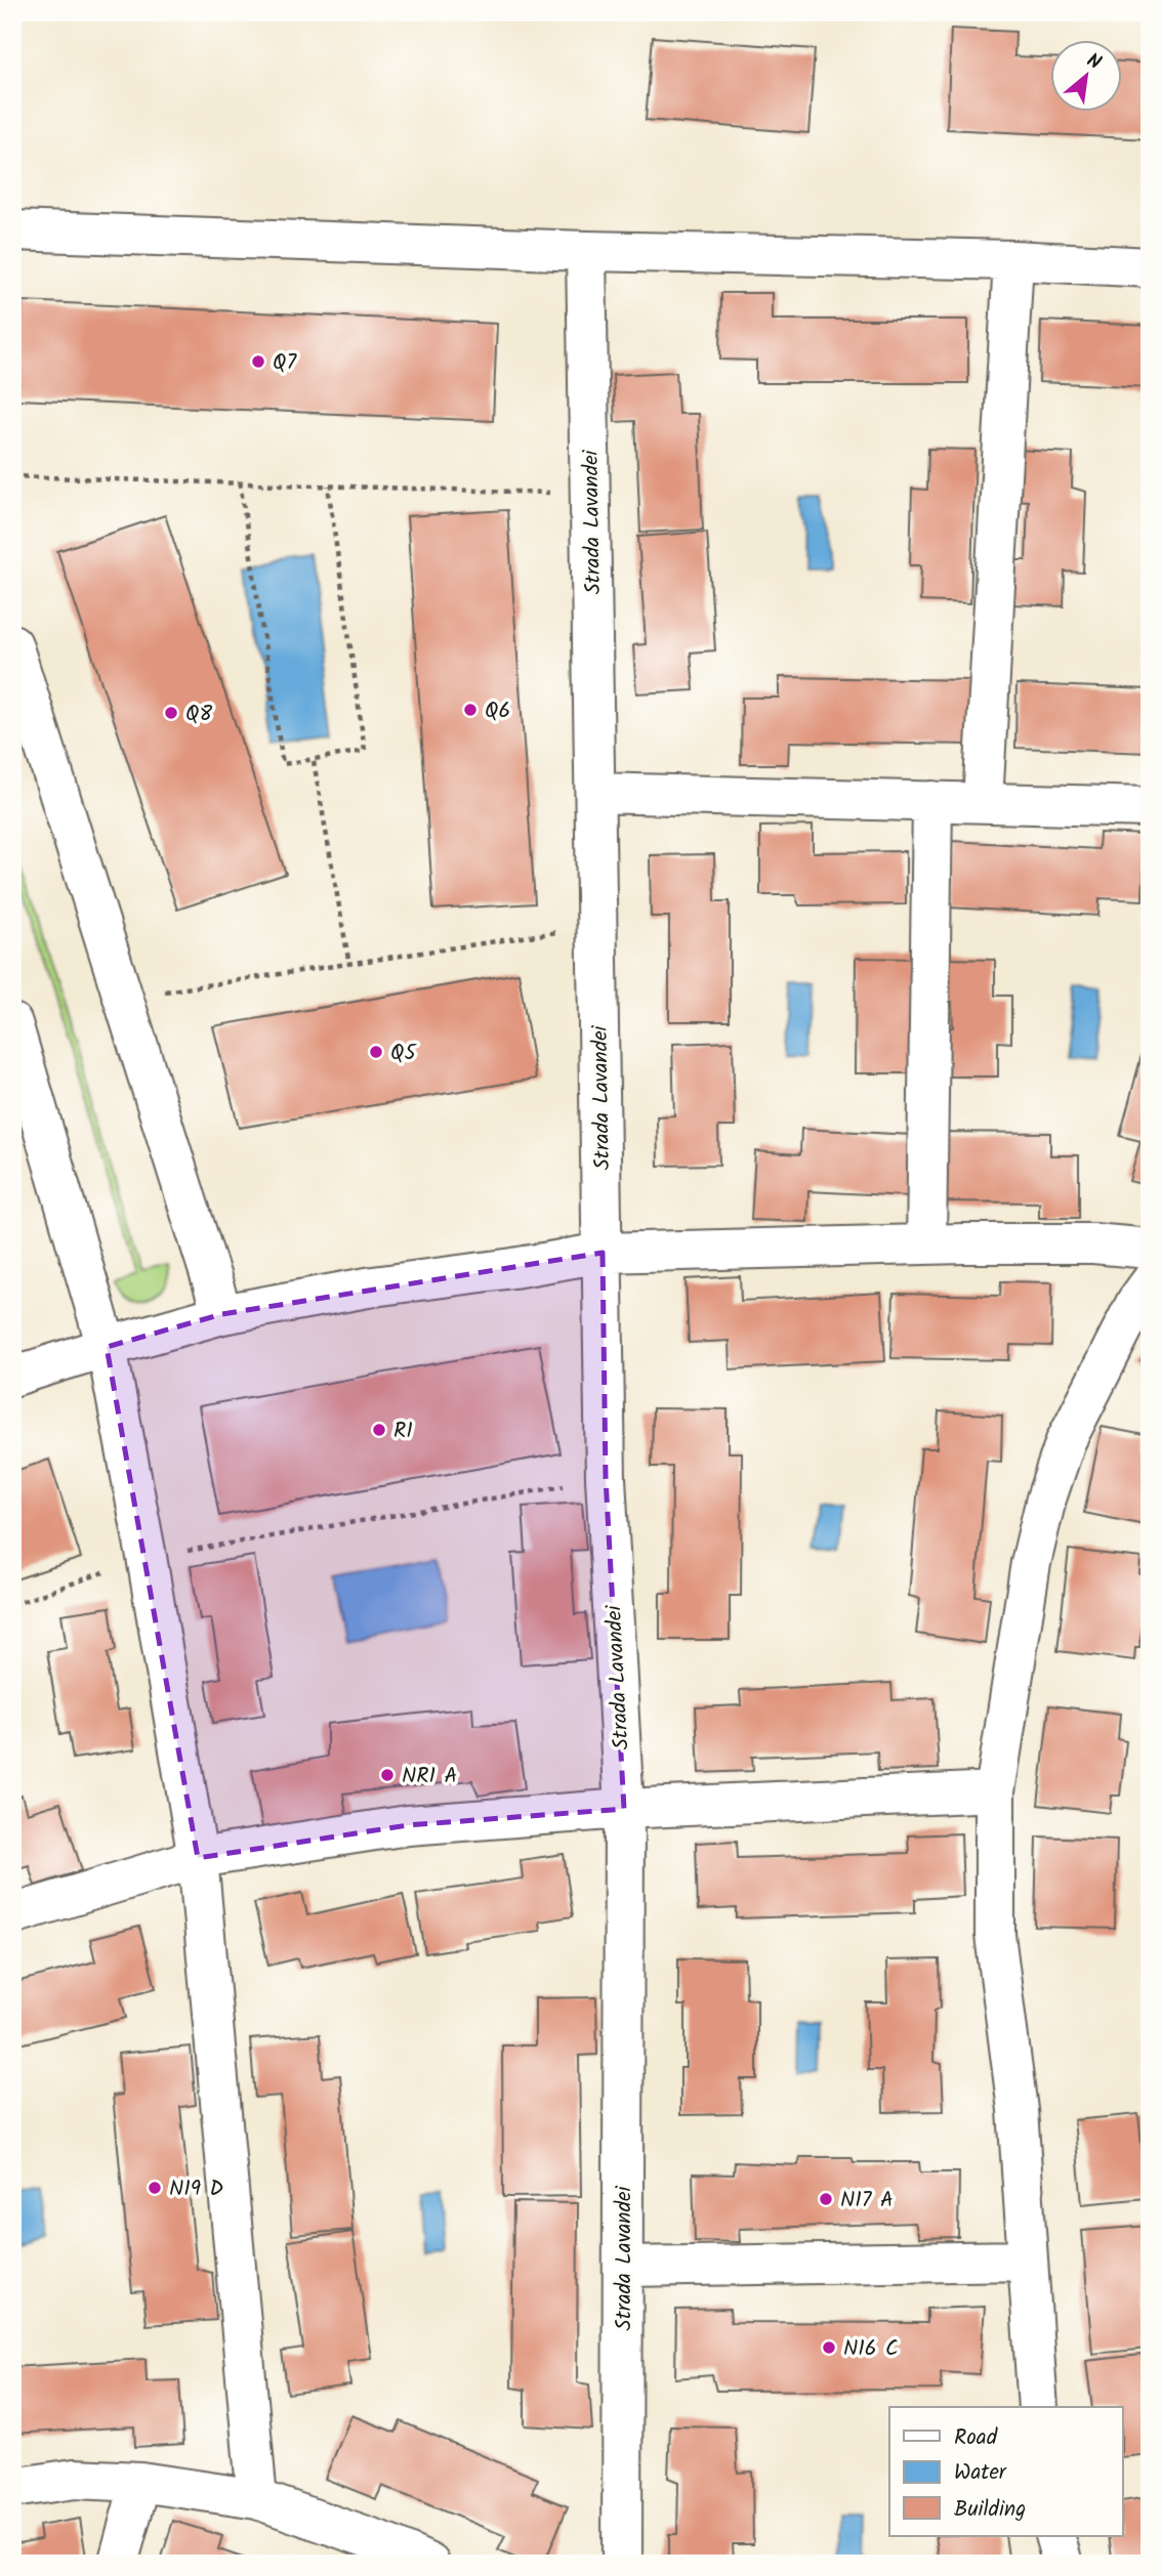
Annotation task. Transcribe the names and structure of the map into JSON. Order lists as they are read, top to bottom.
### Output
{
  "streets": {
    "street": ["Strada Lavandei"]
  },
  "places": [
    "Q7",
    "Q6",
    "Q8",
    "Q5",
    "R1",
    "NR1 A",
    "N19 D",
    "N17 A",
    "N16 C"
  ],
  "legend": ["Road", "Water", "Building"],
  "north": "top right"
}
